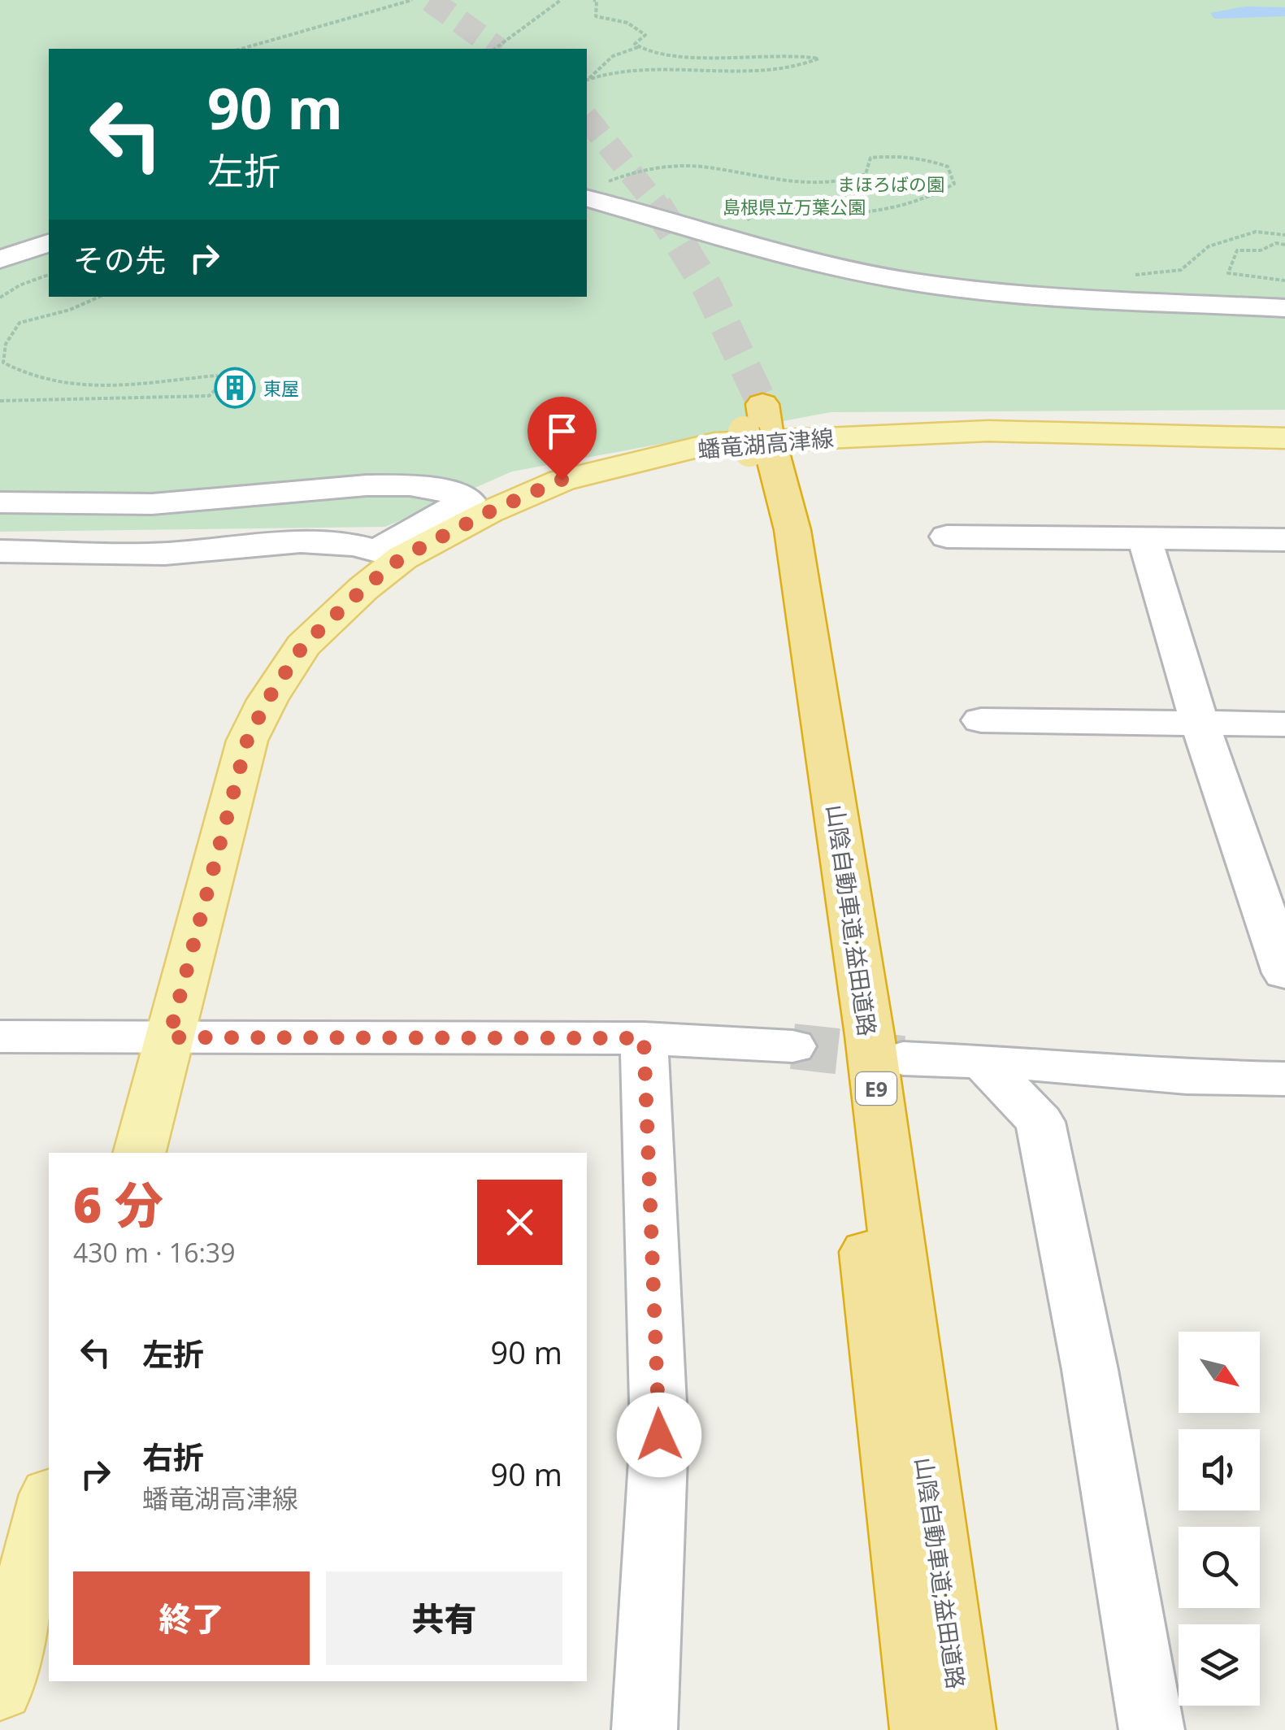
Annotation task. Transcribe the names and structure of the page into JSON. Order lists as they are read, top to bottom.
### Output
{
  "streets": {
    "highway": ["山陰自動車道;益田道路", "E9"],
    "main road": ["蟠竜湖高津線"]
  },
  "parks": ["まほろばの園", "島根県立万葉公園"],
  "places": {
    "building": ["東屋"]
  },
  "north": "bottom right",
  "page": {
    "turn": ["90 m", "左折"],
    "then": "その先",
    "heading": ["6 分", "430 m · 16:39"],
    "list": [
      {
        "name": "左折",
        "value": "90 m"
      },
      {
        "name": "右折",
        "note": "蟠竜湖高津線",
        "value": "90 m"
      }
    ],
    "buttons": ["終了", "共有"]
  }
}
